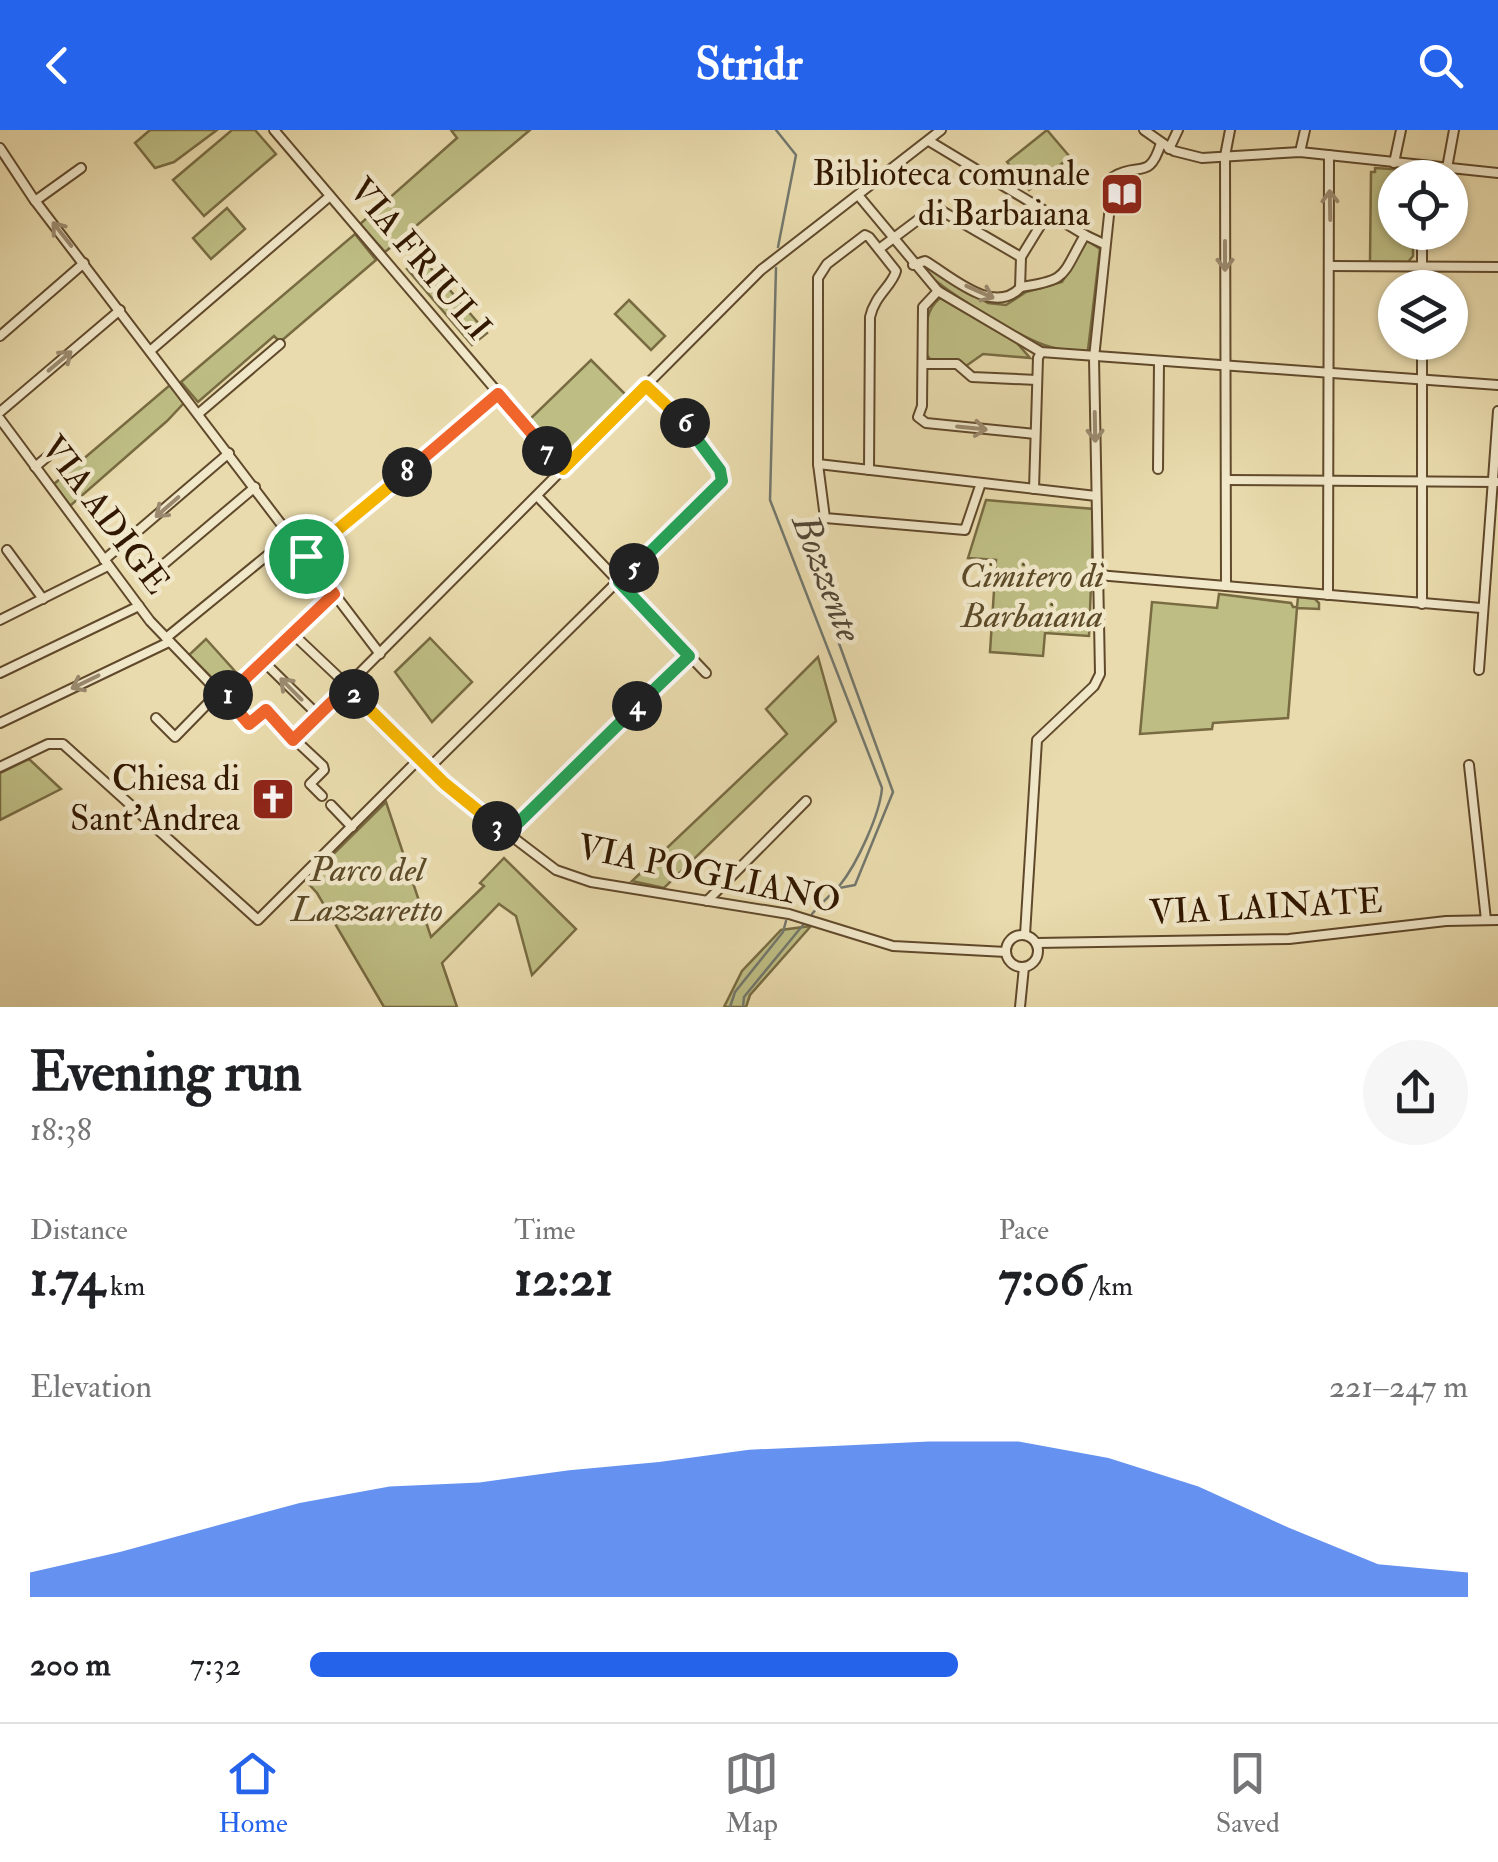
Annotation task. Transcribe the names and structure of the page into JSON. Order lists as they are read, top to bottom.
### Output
{
  "streets": {
    "street": [
      "VIA FRIULI",
      "VIA ADIGE",
      "VIA POGLIANO",
      "VIA LAINATE"
    ]
  },
  "crossings": [
    ["VIA POGLIANO", "VIA LAINATE"]
  ],
  "water": ["Bozzente"],
  "parks": ["Cimitero di Barbaiana", "Parco del Lazzaretto"],
  "places": {
    "library": ["Biblioteca comunale di Barbaiana"],
    "church": ["Chiesa di Sant'Andrea"]
  },
  "page": {
    "header": "Stridr",
    "pins": [
      "6",
      "7",
      "8",
      "5",
      "2",
      "1",
      "4",
      "3"
    ],
    "heading": ["Evening run", "18:38"],
    "stats": [
      ["Distance", "1.74 km"],
      ["Time", "12:21"],
      ["Pace", "7:06 /km"]
    ],
    "chart": ["Elevation", "221–247 m"],
    "list": [
      {
        "name": "200 m",
        "note": "7:32"
      }
    ],
    "tabs": ["Home", "Map", "Saved"]
  }
}
